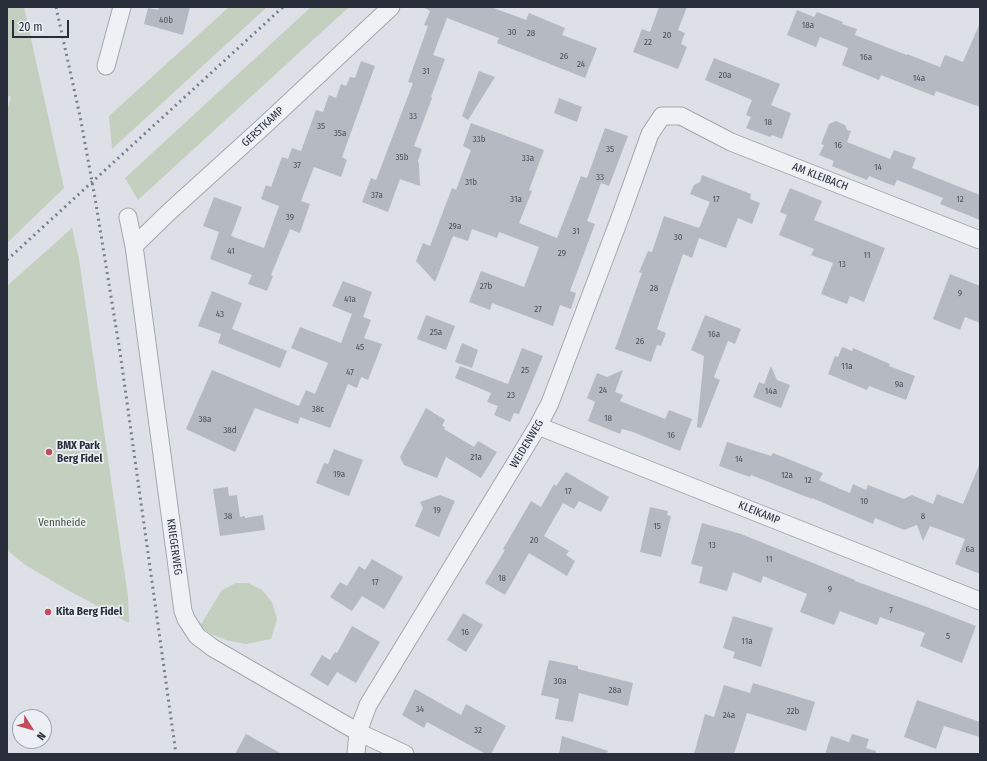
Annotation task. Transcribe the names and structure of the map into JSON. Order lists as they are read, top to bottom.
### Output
{
  "streets": {
    "street": [
      "GERSTKAMP",
      "AM KLEIBACH",
      "WEIDENWEG",
      "KLEIKAMP",
      "KRIEGERWEG"
    ]
  },
  "crossings": [
    ["GERSTKAMP", "KRIEGERWEG"],
    ["AM KLEIBACH", "WEIDENWEG"],
    ["WEIDENWEG", "KLEIKAMP"],
    ["WEIDENWEG", "KRIEGERWEG"]
  ],
  "parks": ["Vennheide"],
  "places": ["BMX Park Berg Fidel", "Kita Berg Fidel"],
  "house_numbers": [
    "40b",
    "18a",
    "30",
    "28",
    "20",
    "22",
    "26",
    "16a",
    "24",
    "31",
    "20a",
    "14a",
    "33",
    "18",
    "35",
    "35a",
    "33b",
    "16",
    "35",
    "35b",
    "33a",
    "37",
    "14",
    "33",
    "31b",
    "37a",
    "31a",
    "17",
    "12",
    "39",
    "29a",
    "31",
    "30",
    "41",
    "29",
    "11",
    "13",
    "27b",
    "28",
    "9",
    "41a",
    "27",
    "43",
    "25a",
    "16a",
    "26",
    "45",
    "11a",
    "25",
    "47",
    "9a",
    "24",
    "14a",
    "23",
    "38c",
    "18",
    "38a",
    "38d",
    "16",
    "21a",
    "14",
    "19a",
    "12a",
    "12",
    "17",
    "10",
    "19",
    "38",
    "8",
    "15",
    "20",
    "13",
    "6a",
    "11",
    "18",
    "17",
    "9",
    "7",
    "16",
    "5",
    "11a",
    "30a",
    "28a",
    "34",
    "22b",
    "24a",
    "32"
  ],
  "scale_bar": "20 m",
  "north": "bottom right"
}
